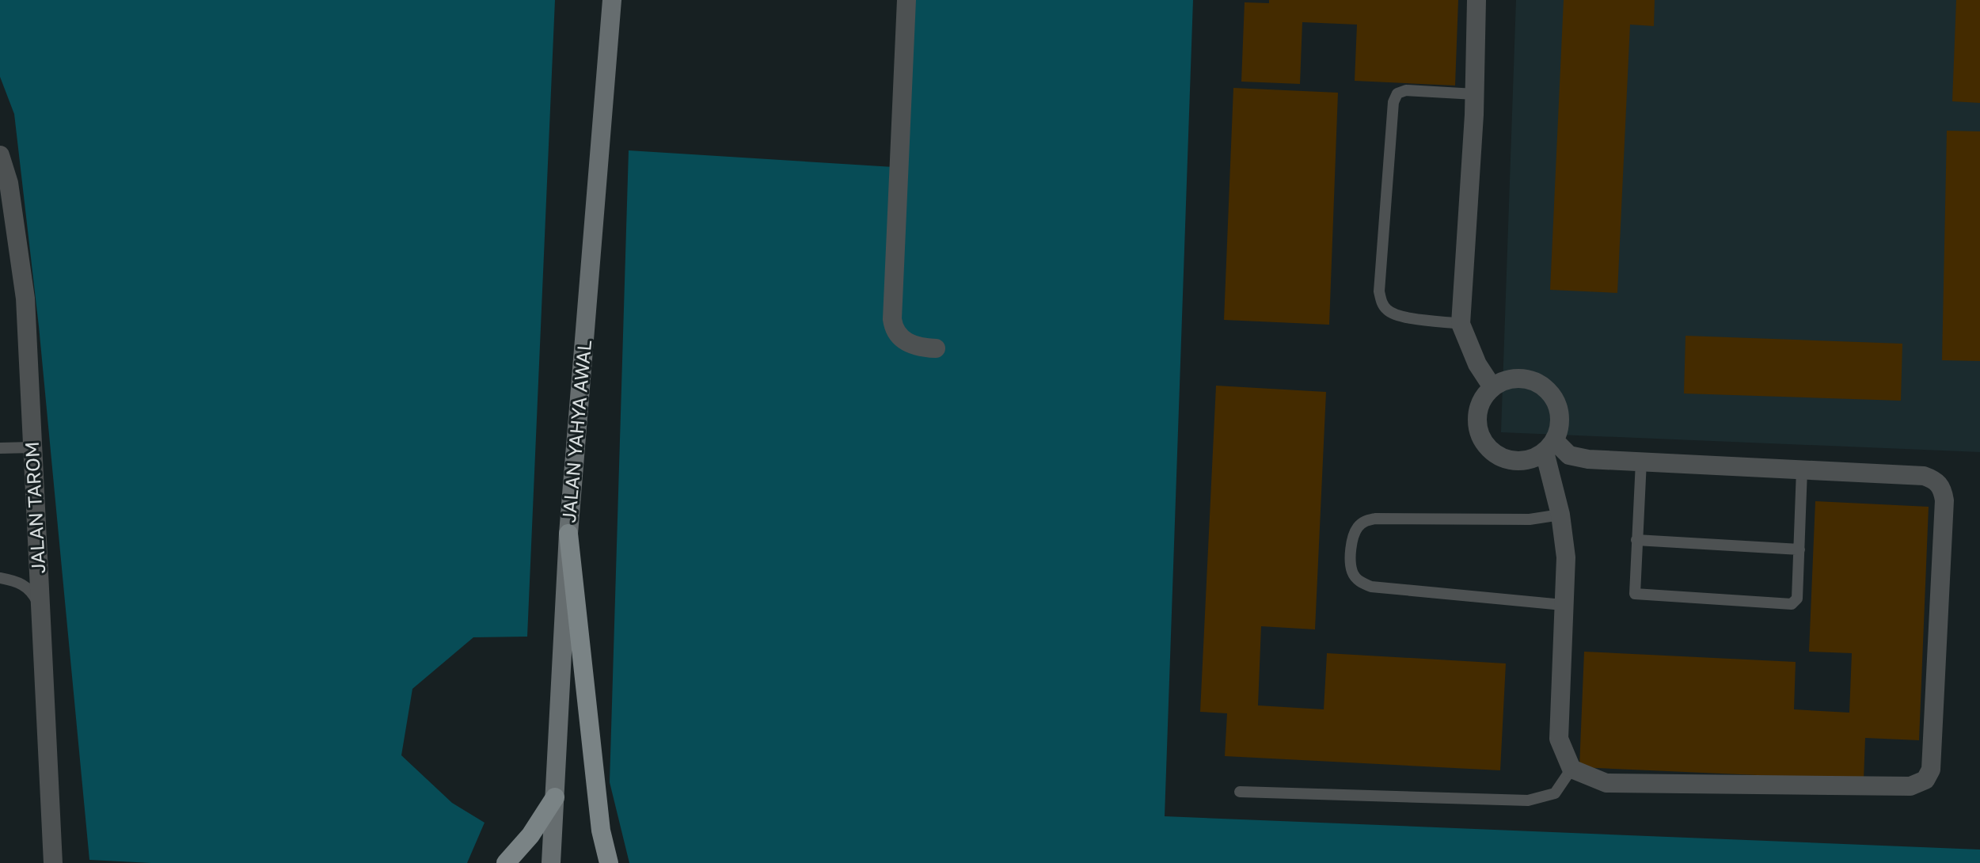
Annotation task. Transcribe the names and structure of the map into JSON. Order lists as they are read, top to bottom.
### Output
{
  "streets": {
    "main road": ["JALAN YAHYA AWAL"],
    "street": ["JALAN TAROM"]
  }
}
